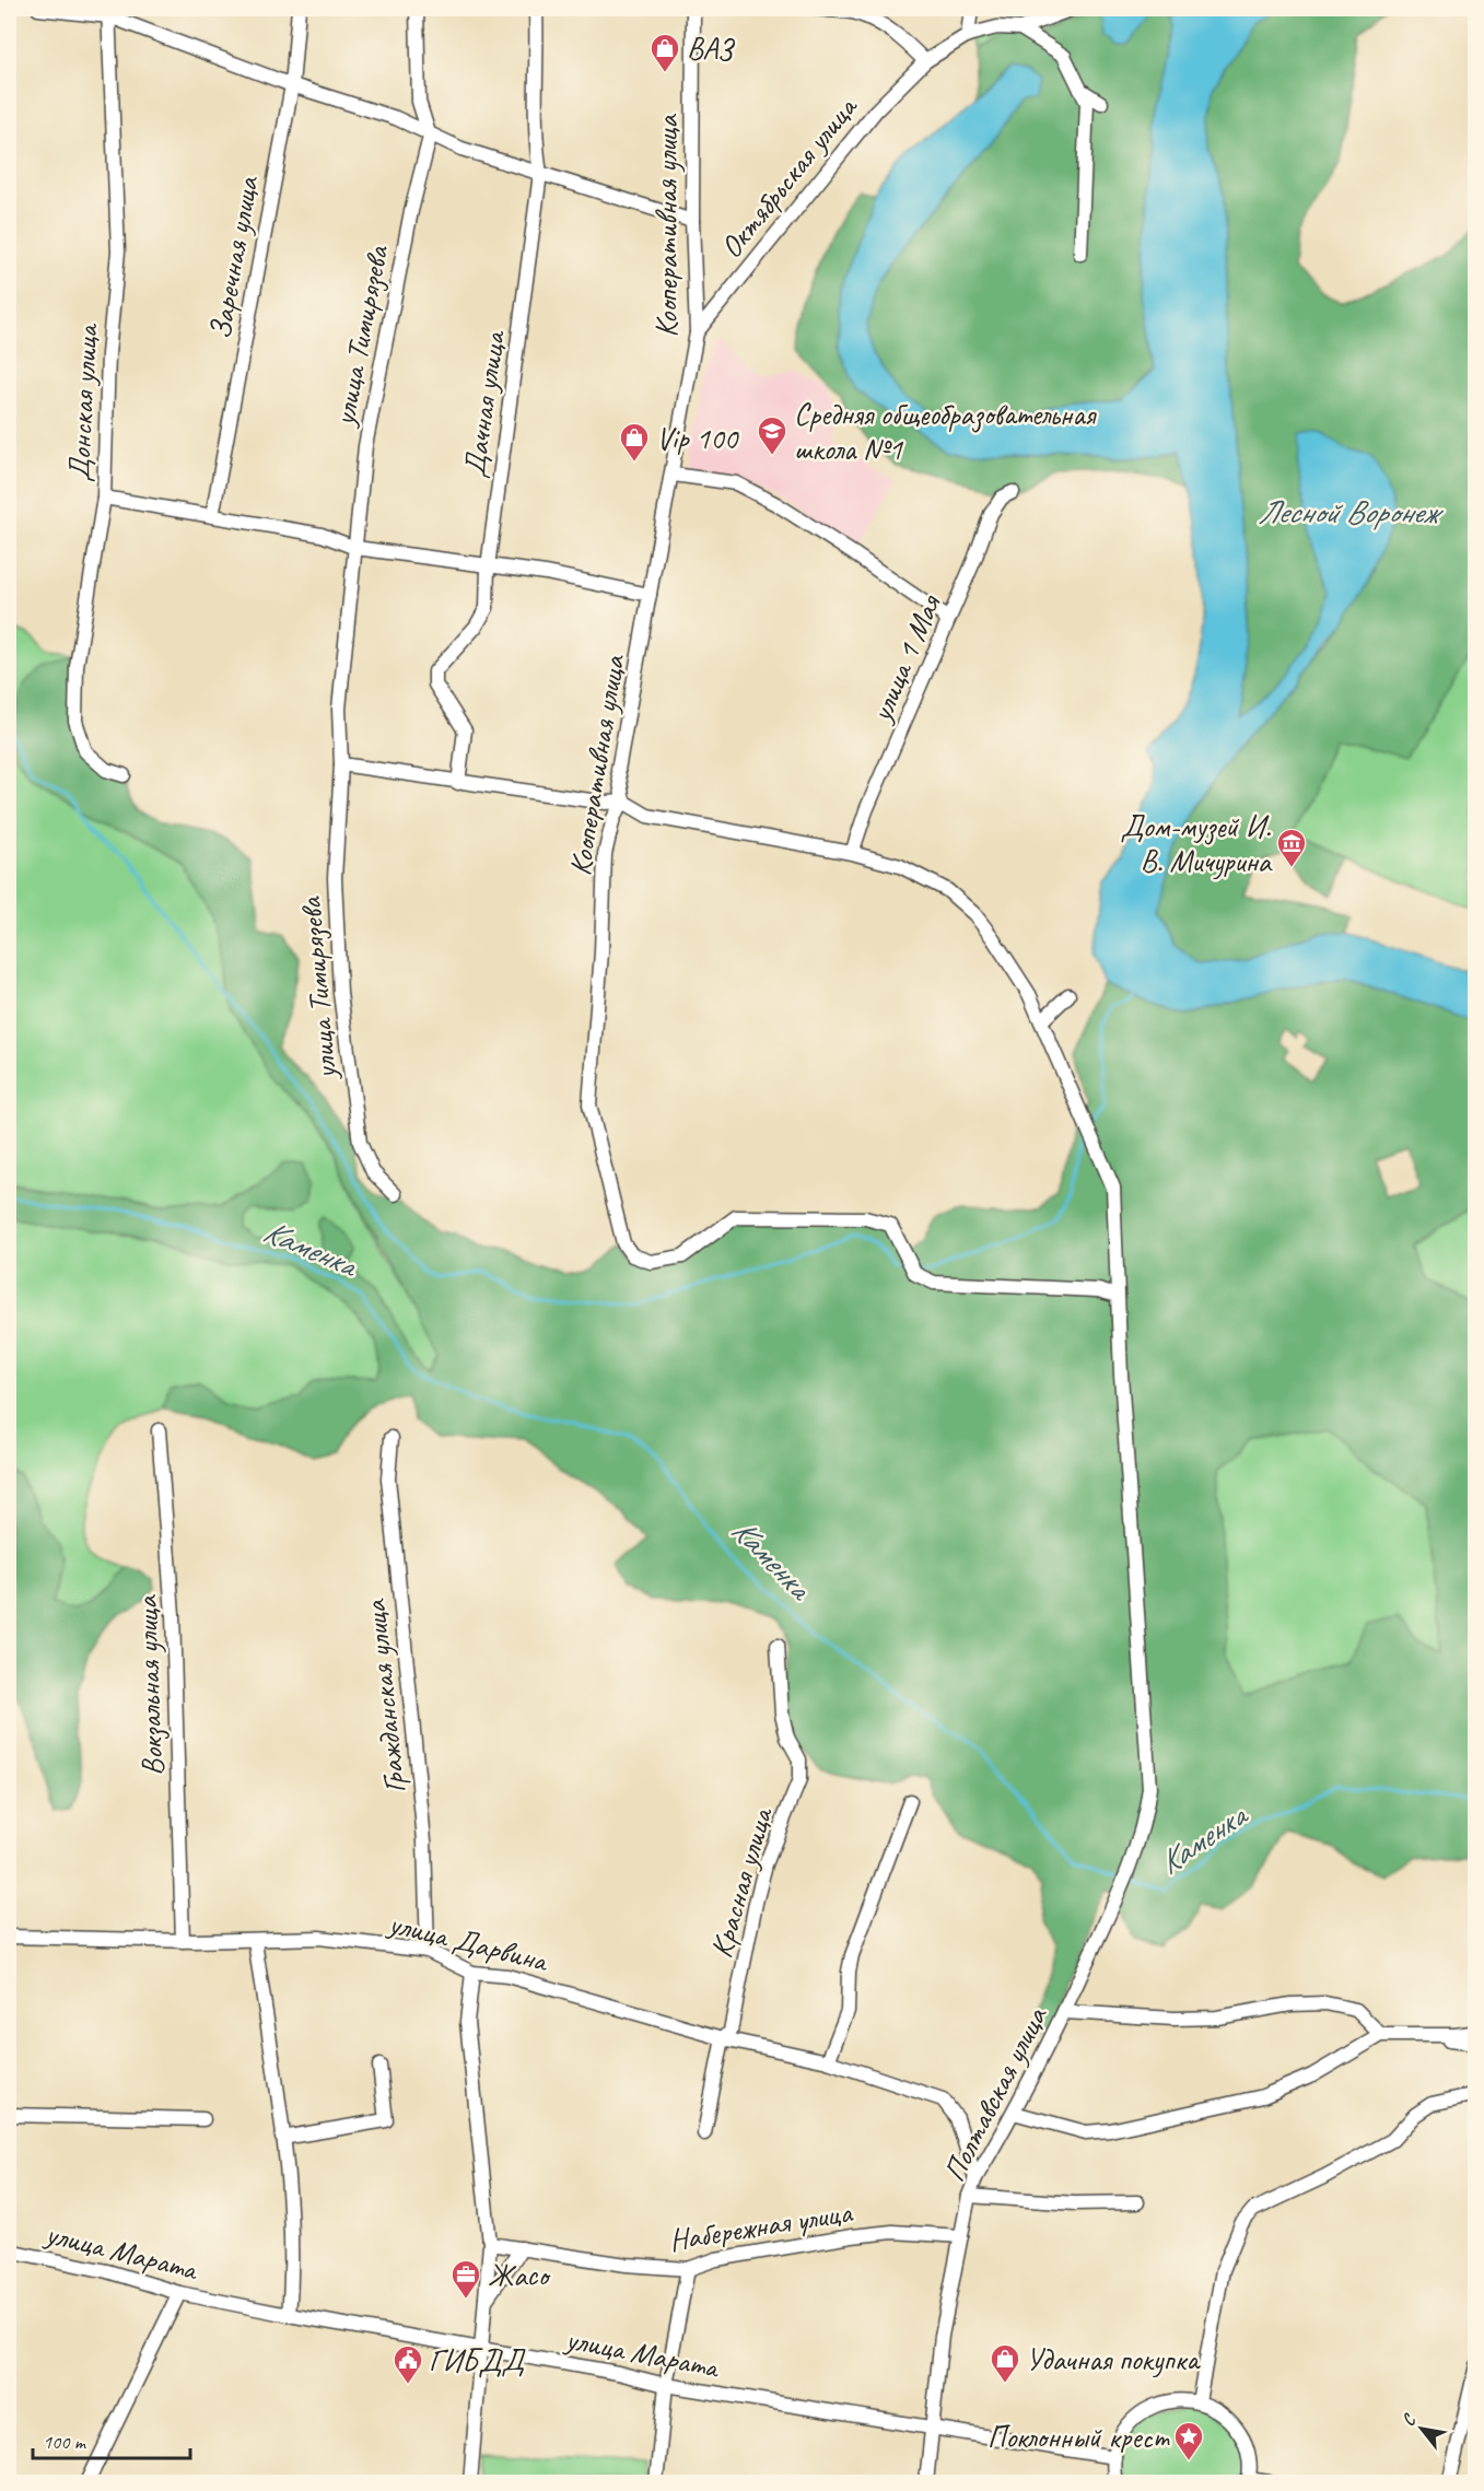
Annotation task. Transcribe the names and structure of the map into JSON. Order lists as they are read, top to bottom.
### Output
{
  "streets": {
    "street": [
      "Октябрьская улица",
      "Кооперативная улица",
      "Заречная улица",
      "улица Тимирязева",
      "Донская улица",
      "Дачная улица",
      "улица 1 Мая",
      "Вокзальная улица",
      "Гражданская улица",
      "Красная улица",
      "улица Дарвина",
      "Полтавская улица",
      "Набережная улица",
      "улица Марата"
    ]
  },
  "crossings": [
    ["Октябрьская улица", "Кооперативная улица"],
    ["Кооперативная улица", "Полтавская улица"],
    ["Вокзальная улица", "улица Дарвина"],
    ["Гражданская улица", "улица Дарвина"],
    ["Красная улица", "улица Дарвина"],
    ["улица Дарвина", "Полтавская улица"],
    ["Полтавская улица", "Набережная улица"],
    ["Полтавская улица", "улица Марата"]
  ],
  "water": ["Лесной Воронеж", "Каменка"],
  "places": {
    "shop": ["ВАЗ", "Vip 100", "Удачная покупка"],
    "school or university": ["Средняя общеобразовательная школа №1"],
    "museum": ["Дом-музей И. В. Мичурина"],
    "office": ["Жасо"],
    "public building": ["ГИБДД"],
    "place": ["Поклонный крест"]
  },
  "scale_bar": "100 m",
  "north": "top left"
}
